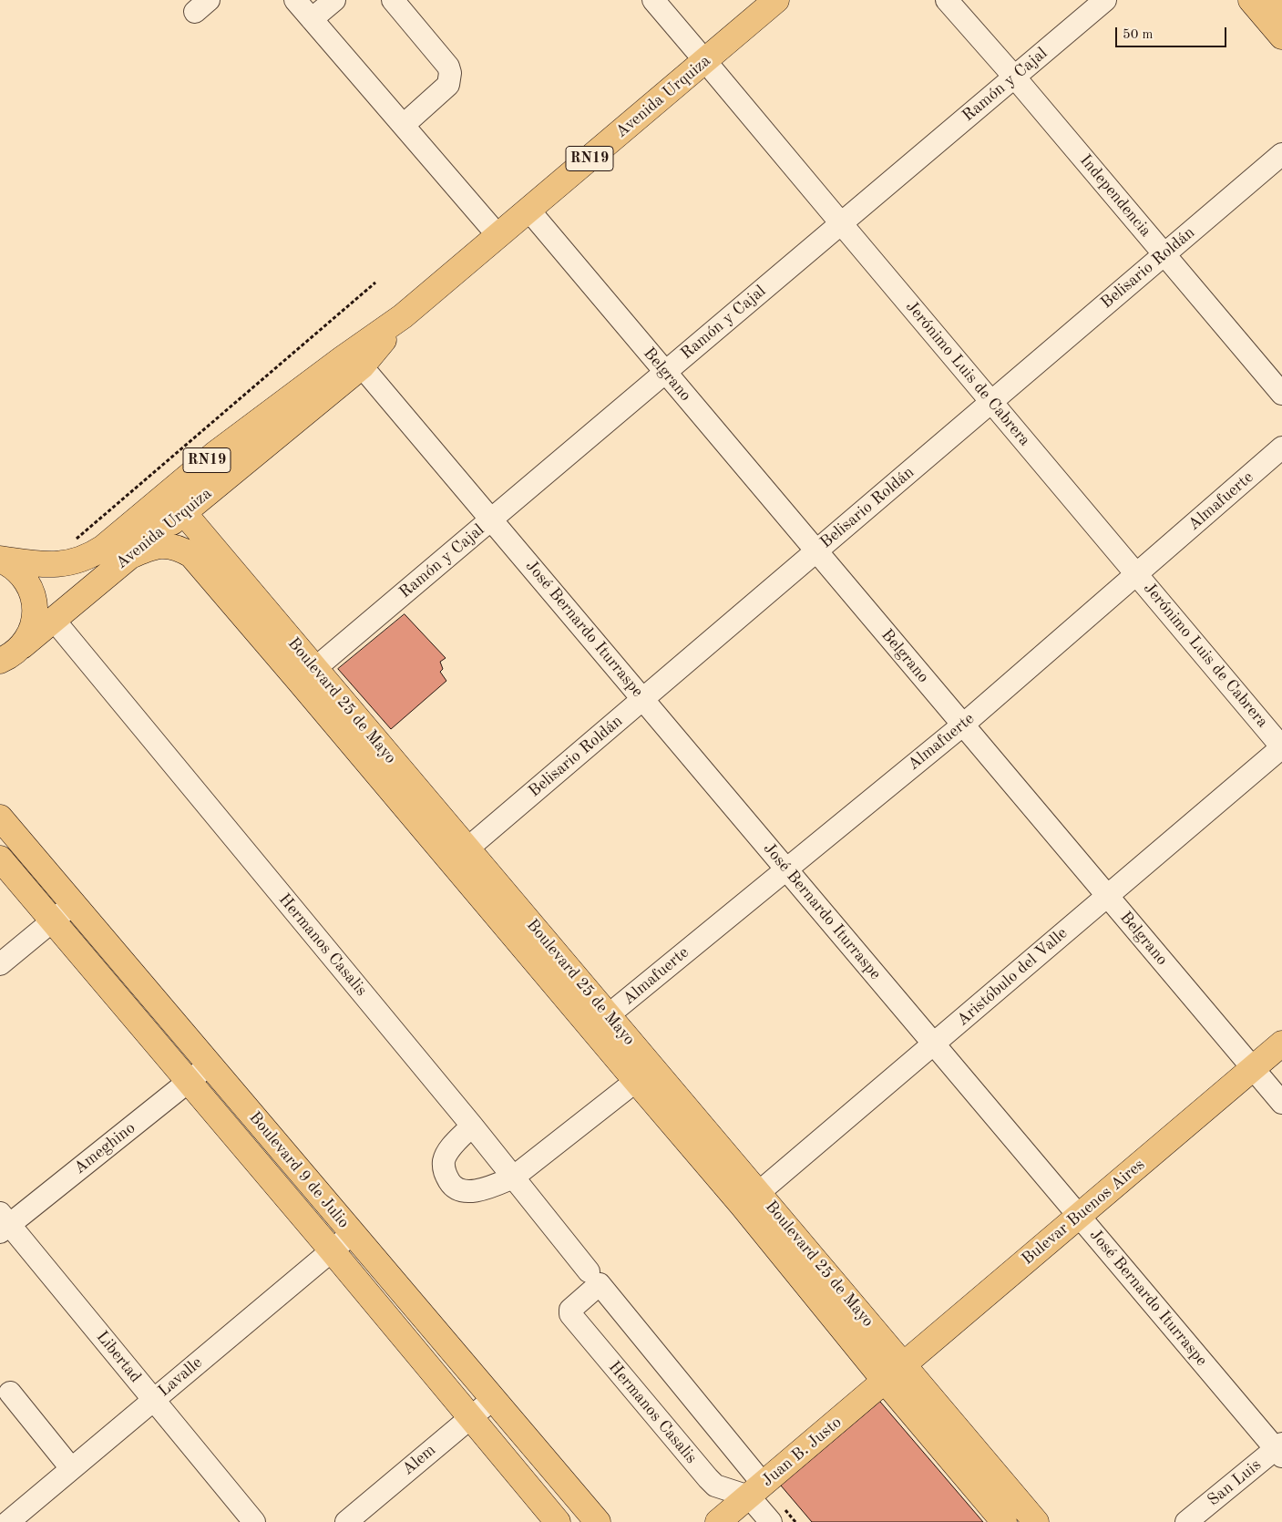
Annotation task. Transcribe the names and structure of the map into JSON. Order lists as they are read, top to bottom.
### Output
{
  "streets": {
    "main road": [
      "Avenida Urquiza",
      "RN19",
      "Boulevard 25 de Mayo",
      "Boulevard 9 de Julio",
      "Bulevar Buenos Aires",
      "Juan B. Justo"
    ],
    "street": [
      "Ramón y Cajal",
      "Independencia",
      "Belisario Roldán",
      "Jerónimo Luis de Cabrera",
      "Belgrano",
      "Almafuerte",
      "José Bernardo Iturraspe",
      "Hermanos Casalis",
      "Aristóbulo del Valle",
      "Ameghino",
      "Libertad",
      "Lavalle",
      "Alem",
      "San Luis"
    ]
  },
  "crossings": [
    ["Ramón y Cajal", "Independencia"],
    ["Ramón y Cajal", "Jerónimo Luis de Cabrera"],
    ["Ramón y Cajal", "Belgrano"],
    ["Ramón y Cajal", "José Bernardo Iturraspe"],
    ["Ramón y Cajal", "Boulevard 25 de Mayo"],
    ["Avenida Urquiza", "RN19"],
    ["Avenida Urquiza", "Jerónimo Luis de Cabrera"],
    ["Avenida Urquiza", "Belgrano"],
    ["Avenida Urquiza", "José Bernardo Iturraspe"],
    ["Avenida Urquiza", "Boulevard 25 de Mayo"],
    ["Avenida Urquiza", "Hermanos Casalis"],
    ["Independencia", "Belisario Roldán"],
    ["Belisario Roldán", "Jerónimo Luis de Cabrera"],
    ["Belisario Roldán", "Belgrano"],
    ["Belisario Roldán", "José Bernardo Iturraspe"],
    ["Belisario Roldán", "Boulevard 25 de Mayo"],
    ["Jerónimo Luis de Cabrera", "Almafuerte"],
    ["Jerónimo Luis de Cabrera", "Aristóbulo del Valle"],
    ["Belgrano", "Almafuerte"],
    ["Belgrano", "Aristóbulo del Valle"],
    ["Belgrano", "Bulevar Buenos Aires"],
    ["Almafuerte", "José Bernardo Iturraspe"],
    ["Almafuerte", "Boulevard 25 de Mayo"],
    ["José Bernardo Iturraspe", "Aristóbulo del Valle"],
    ["José Bernardo Iturraspe", "Bulevar Buenos Aires"],
    ["José Bernardo Iturraspe", "San Luis"],
    ["Boulevard 25 de Mayo", "Aristóbulo del Valle"],
    ["Boulevard 25 de Mayo", "Bulevar Buenos Aires"],
    ["Boulevard 25 de Mayo", "Juan B. Justo"],
    ["Hermanos Casalis", "Juan B. Justo"],
    ["Ameghino", "Boulevard 9 de Julio"],
    ["Ameghino", "Libertad"],
    ["Boulevard 9 de Julio", "Lavalle"],
    ["Boulevard 9 de Julio", "Alem"],
    ["Bulevar Buenos Aires", "Juan B. Justo"],
    ["Libertad", "Lavalle"]
  ],
  "scale_bar": "50 m"
}
